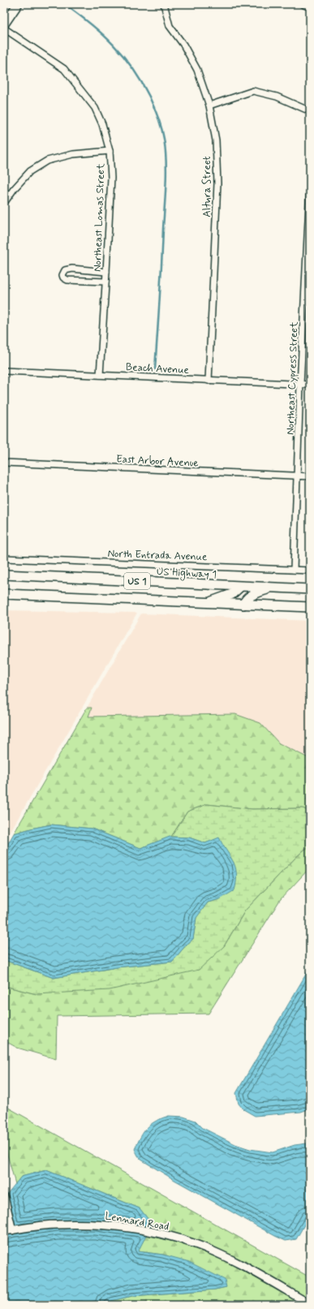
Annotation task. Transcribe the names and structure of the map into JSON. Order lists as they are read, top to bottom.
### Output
{
  "streets": {
    "main road": ["US Highway 1", "US 1"],
    "street": [
      "Altura Street",
      "Northeast Lomas Street",
      "Beach Avenue",
      "Northeast Cypress Street",
      "East Arbor Avenue",
      "North Entrada Avenue",
      "Lennard Road"
    ]
  },
  "crossings": [
    ["Altura Street", "Beach Avenue"],
    ["Northeast Lomas Street", "Beach Avenue"],
    ["Beach Avenue", "Northeast Cypress Street"],
    ["Northeast Cypress Street", "East Arbor Avenue"],
    ["Northeast Cypress Street", "North Entrada Avenue"]
  ]
}
